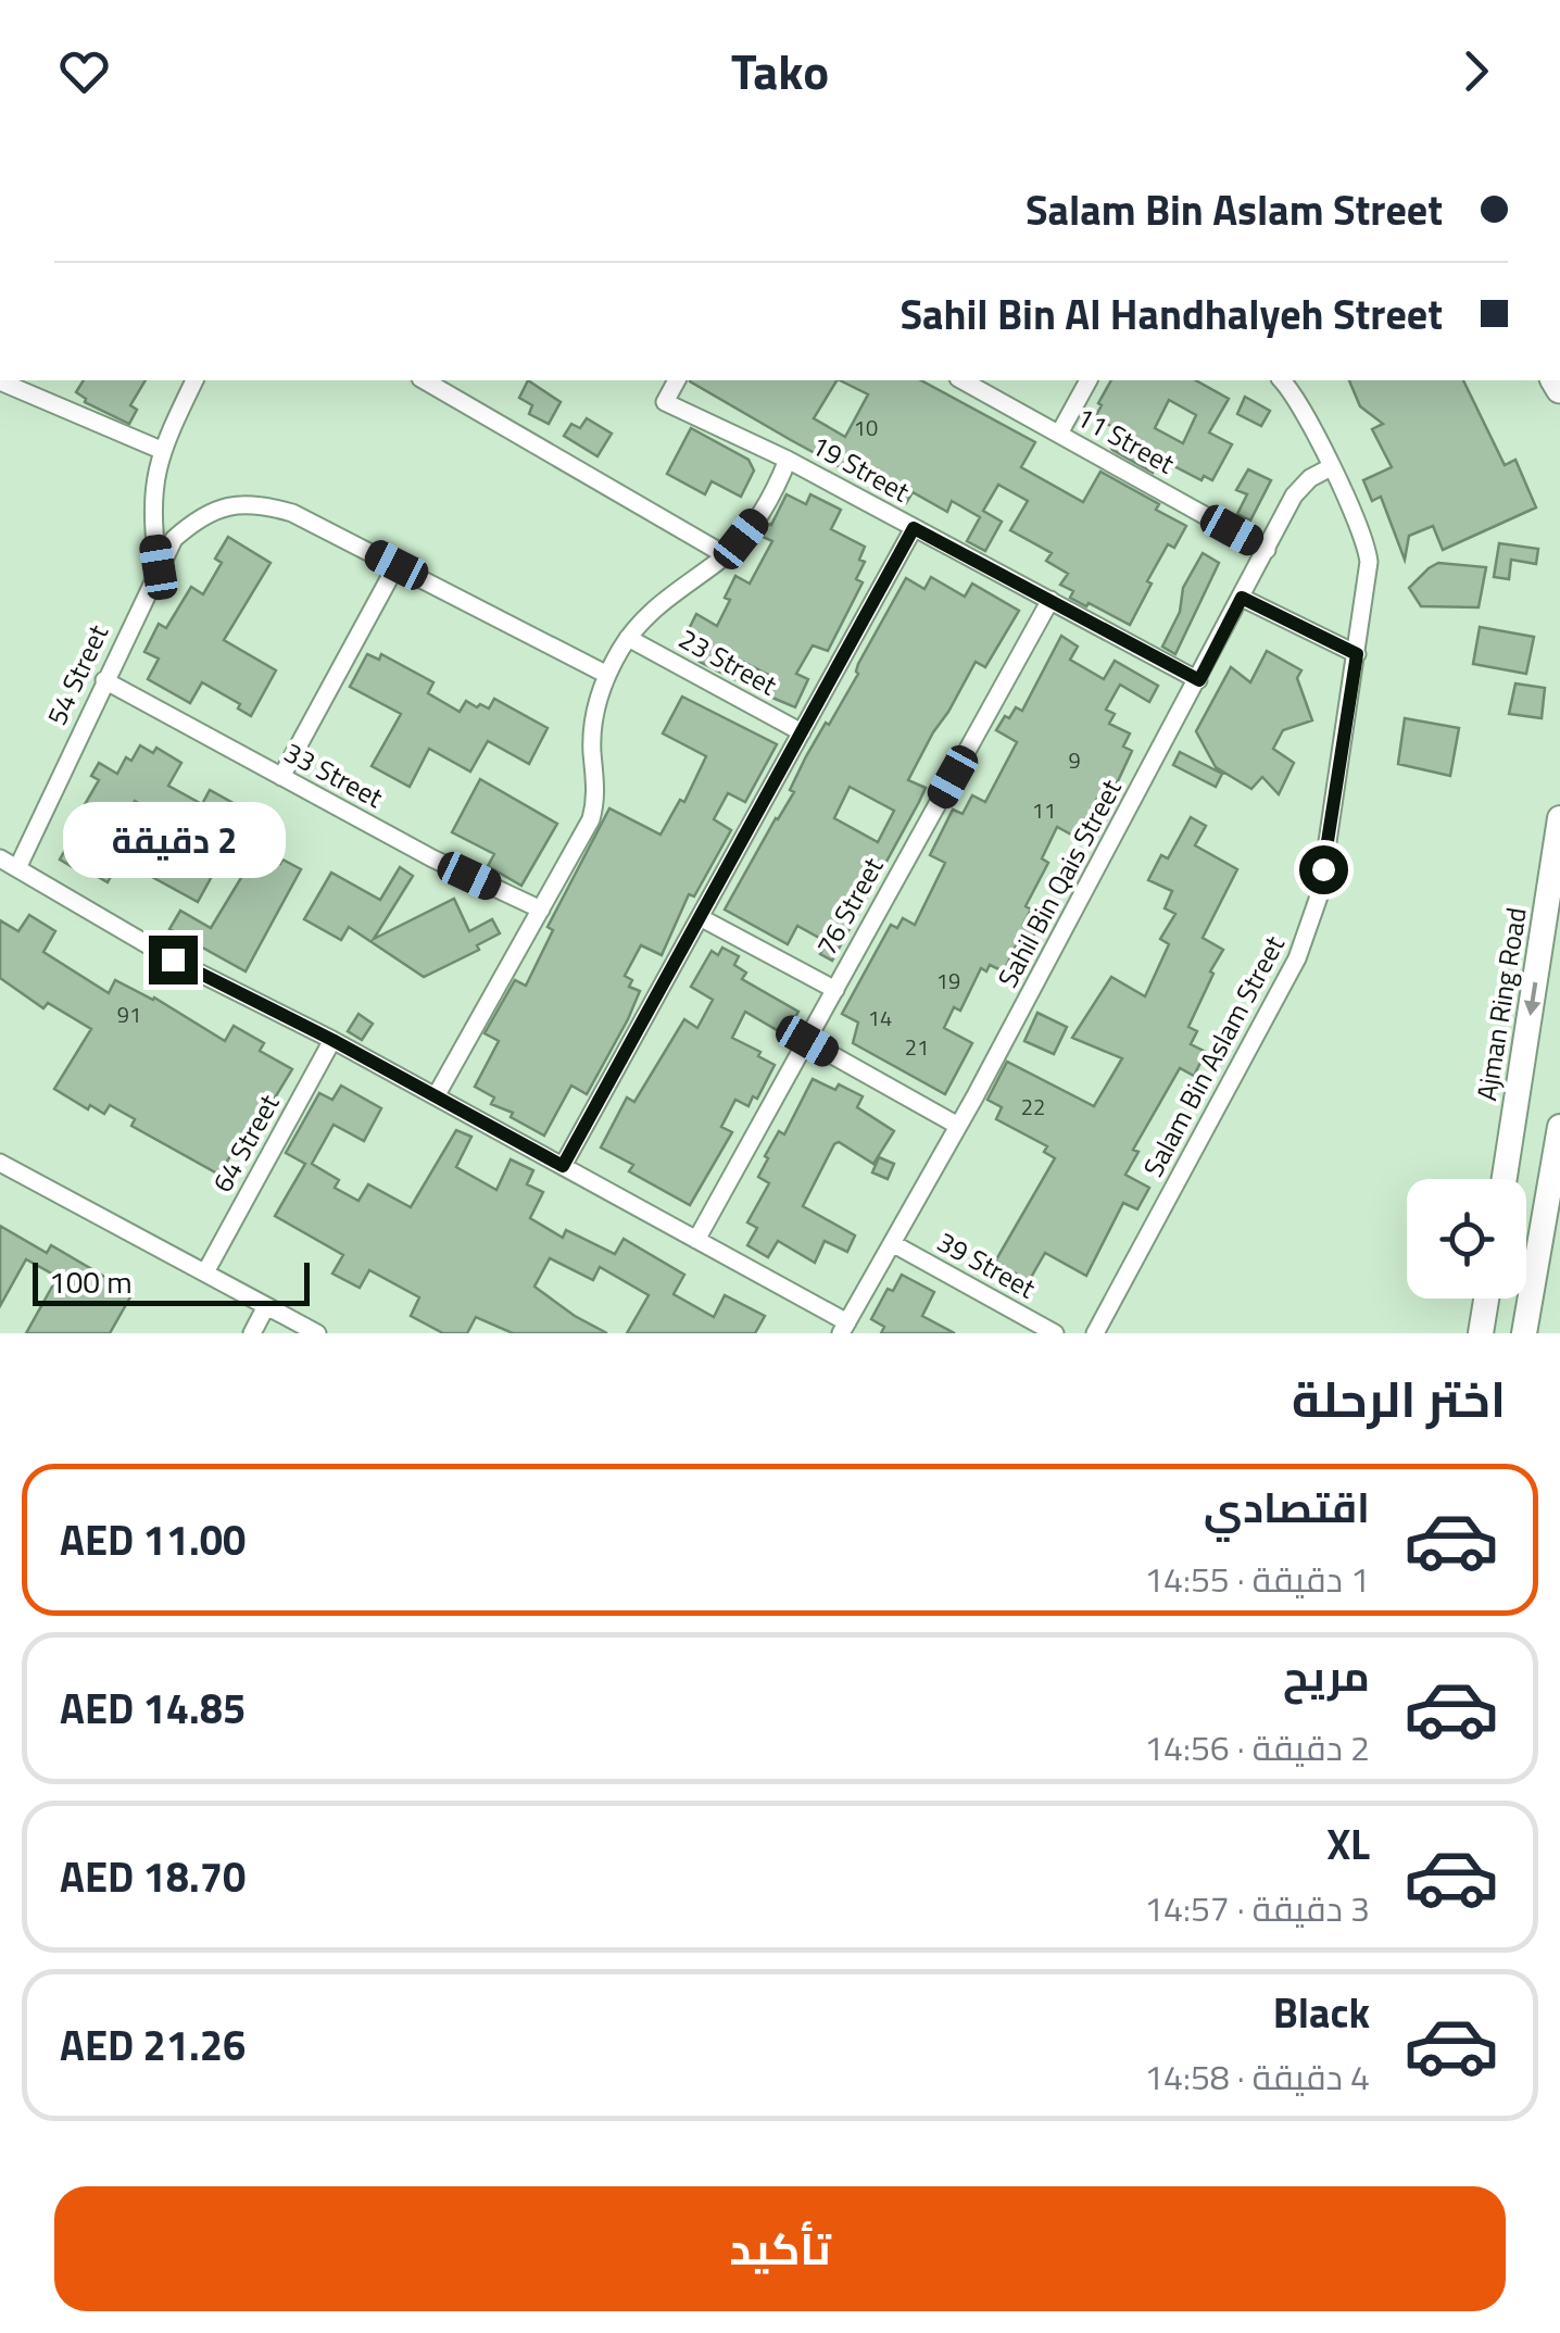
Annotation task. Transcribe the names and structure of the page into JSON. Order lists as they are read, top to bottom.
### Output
{
  "streets": {
    "main road": ["Ajman Ring Road"],
    "street": [
      "11 Street",
      "19 Street",
      "23 Street",
      "54 Street",
      "33 Street",
      "Sahil Bin Qais Street",
      "76 Street",
      "Salam Bin Aslam Street",
      "64 Street",
      "39 Street"
    ]
  },
  "crossings": [
    ["11 Street", "Sahil Bin Qais Street"],
    ["19 Street", "Sahil Bin Qais Street"],
    ["19 Street", "76 Street"],
    ["54 Street", "33 Street"],
    ["Sahil Bin Qais Street", "Salam Bin Aslam Street"],
    ["Sahil Bin Qais Street", "39 Street"]
  ],
  "one_way": ["Ajman Ring Road"],
  "house_numbers": [
    "10",
    "9",
    "11",
    "19",
    "91",
    "14",
    "21",
    "22"
  ],
  "scale_bar": "100 m",
  "page": {
    "header": "Tako",
    "banner": ["Salam Bin Aslam Street", "Sahil Bin Al Handhalyeh Street"],
    "bubble": "2 دقيقة",
    "scale": "100 m",
    "heading": "اختر الرحلة",
    "list": [
      {
        "name": "اقتصادي",
        "note": "1 دقيقة · 14:55",
        "value": "AED 11.00"
      },
      {
        "name": "مريح",
        "note": "2 دقيقة · 14:56",
        "value": "AED 14.85"
      },
      {
        "name": "XL",
        "note": "3 دقيقة · 14:57",
        "value": "AED 18.70"
      },
      {
        "name": "Black",
        "note": "4 دقيقة · 14:58",
        "value": "AED 21.26"
      }
    ],
    "buttons": "تأكيد"
  }
}
